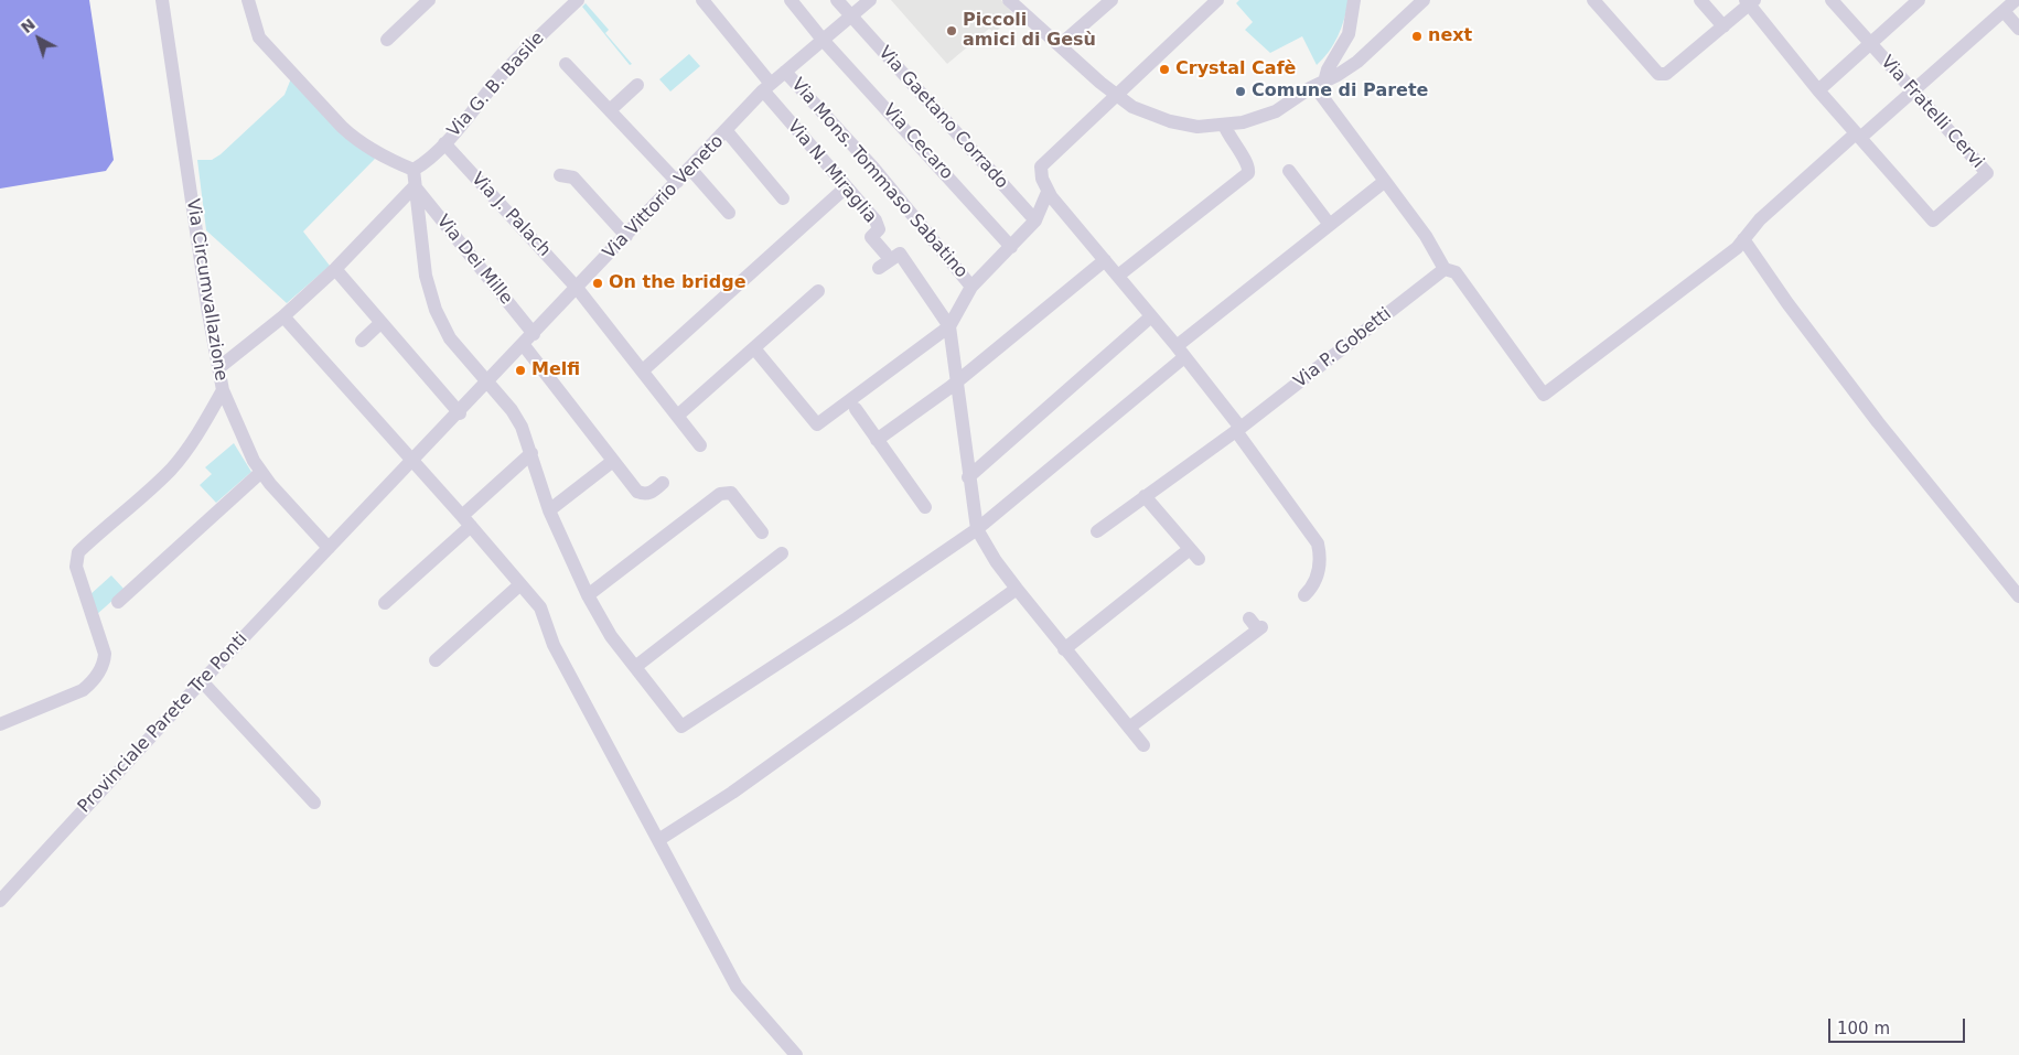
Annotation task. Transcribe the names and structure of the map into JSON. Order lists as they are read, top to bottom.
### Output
{
  "streets": {
    "street": [
      "Via G. B. Basile",
      "Via Fratelli Cervi",
      "Via Gaetano Corrado",
      "Via Cecaro",
      "Via N. Miraglia",
      "Via Mons. Tommaso Sabatino",
      "Via Vittorio Veneto",
      "Via J. Palach",
      "Via Dei Mille",
      "Via Circumvallazione",
      "Via P. Gobetti",
      "Provinciale Parete Tre Ponti"
    ]
  },
  "crossings": [
    ["Via G. B. Basile", "Via J. Palach"],
    ["Via Gaetano Corrado", "Via Vittorio Veneto"],
    ["Via Cecaro", "Via Vittorio Veneto"],
    ["Via N. Miraglia", "Via Vittorio Veneto"],
    ["Via Mons. Tommaso Sabatino", "Via Vittorio Veneto"],
    ["Via Vittorio Veneto", "Via J. Palach"],
    ["Via Vittorio Veneto", "Via Dei Mille"],
    ["Via Vittorio Veneto", "Via Circumvallazione"],
    ["Via Vittorio Veneto", "Provinciale Parete Tre Ponti"],
    ["Via Circumvallazione", "Provinciale Parete Tre Ponti"]
  ],
  "places": [
    "Piccoli amici di Gesù",
    "next",
    "Crystal Cafè",
    "Comune di Parete",
    "On the bridge",
    "Melfi"
  ],
  "scale_bar": "100 m",
  "north": "top left"
}
